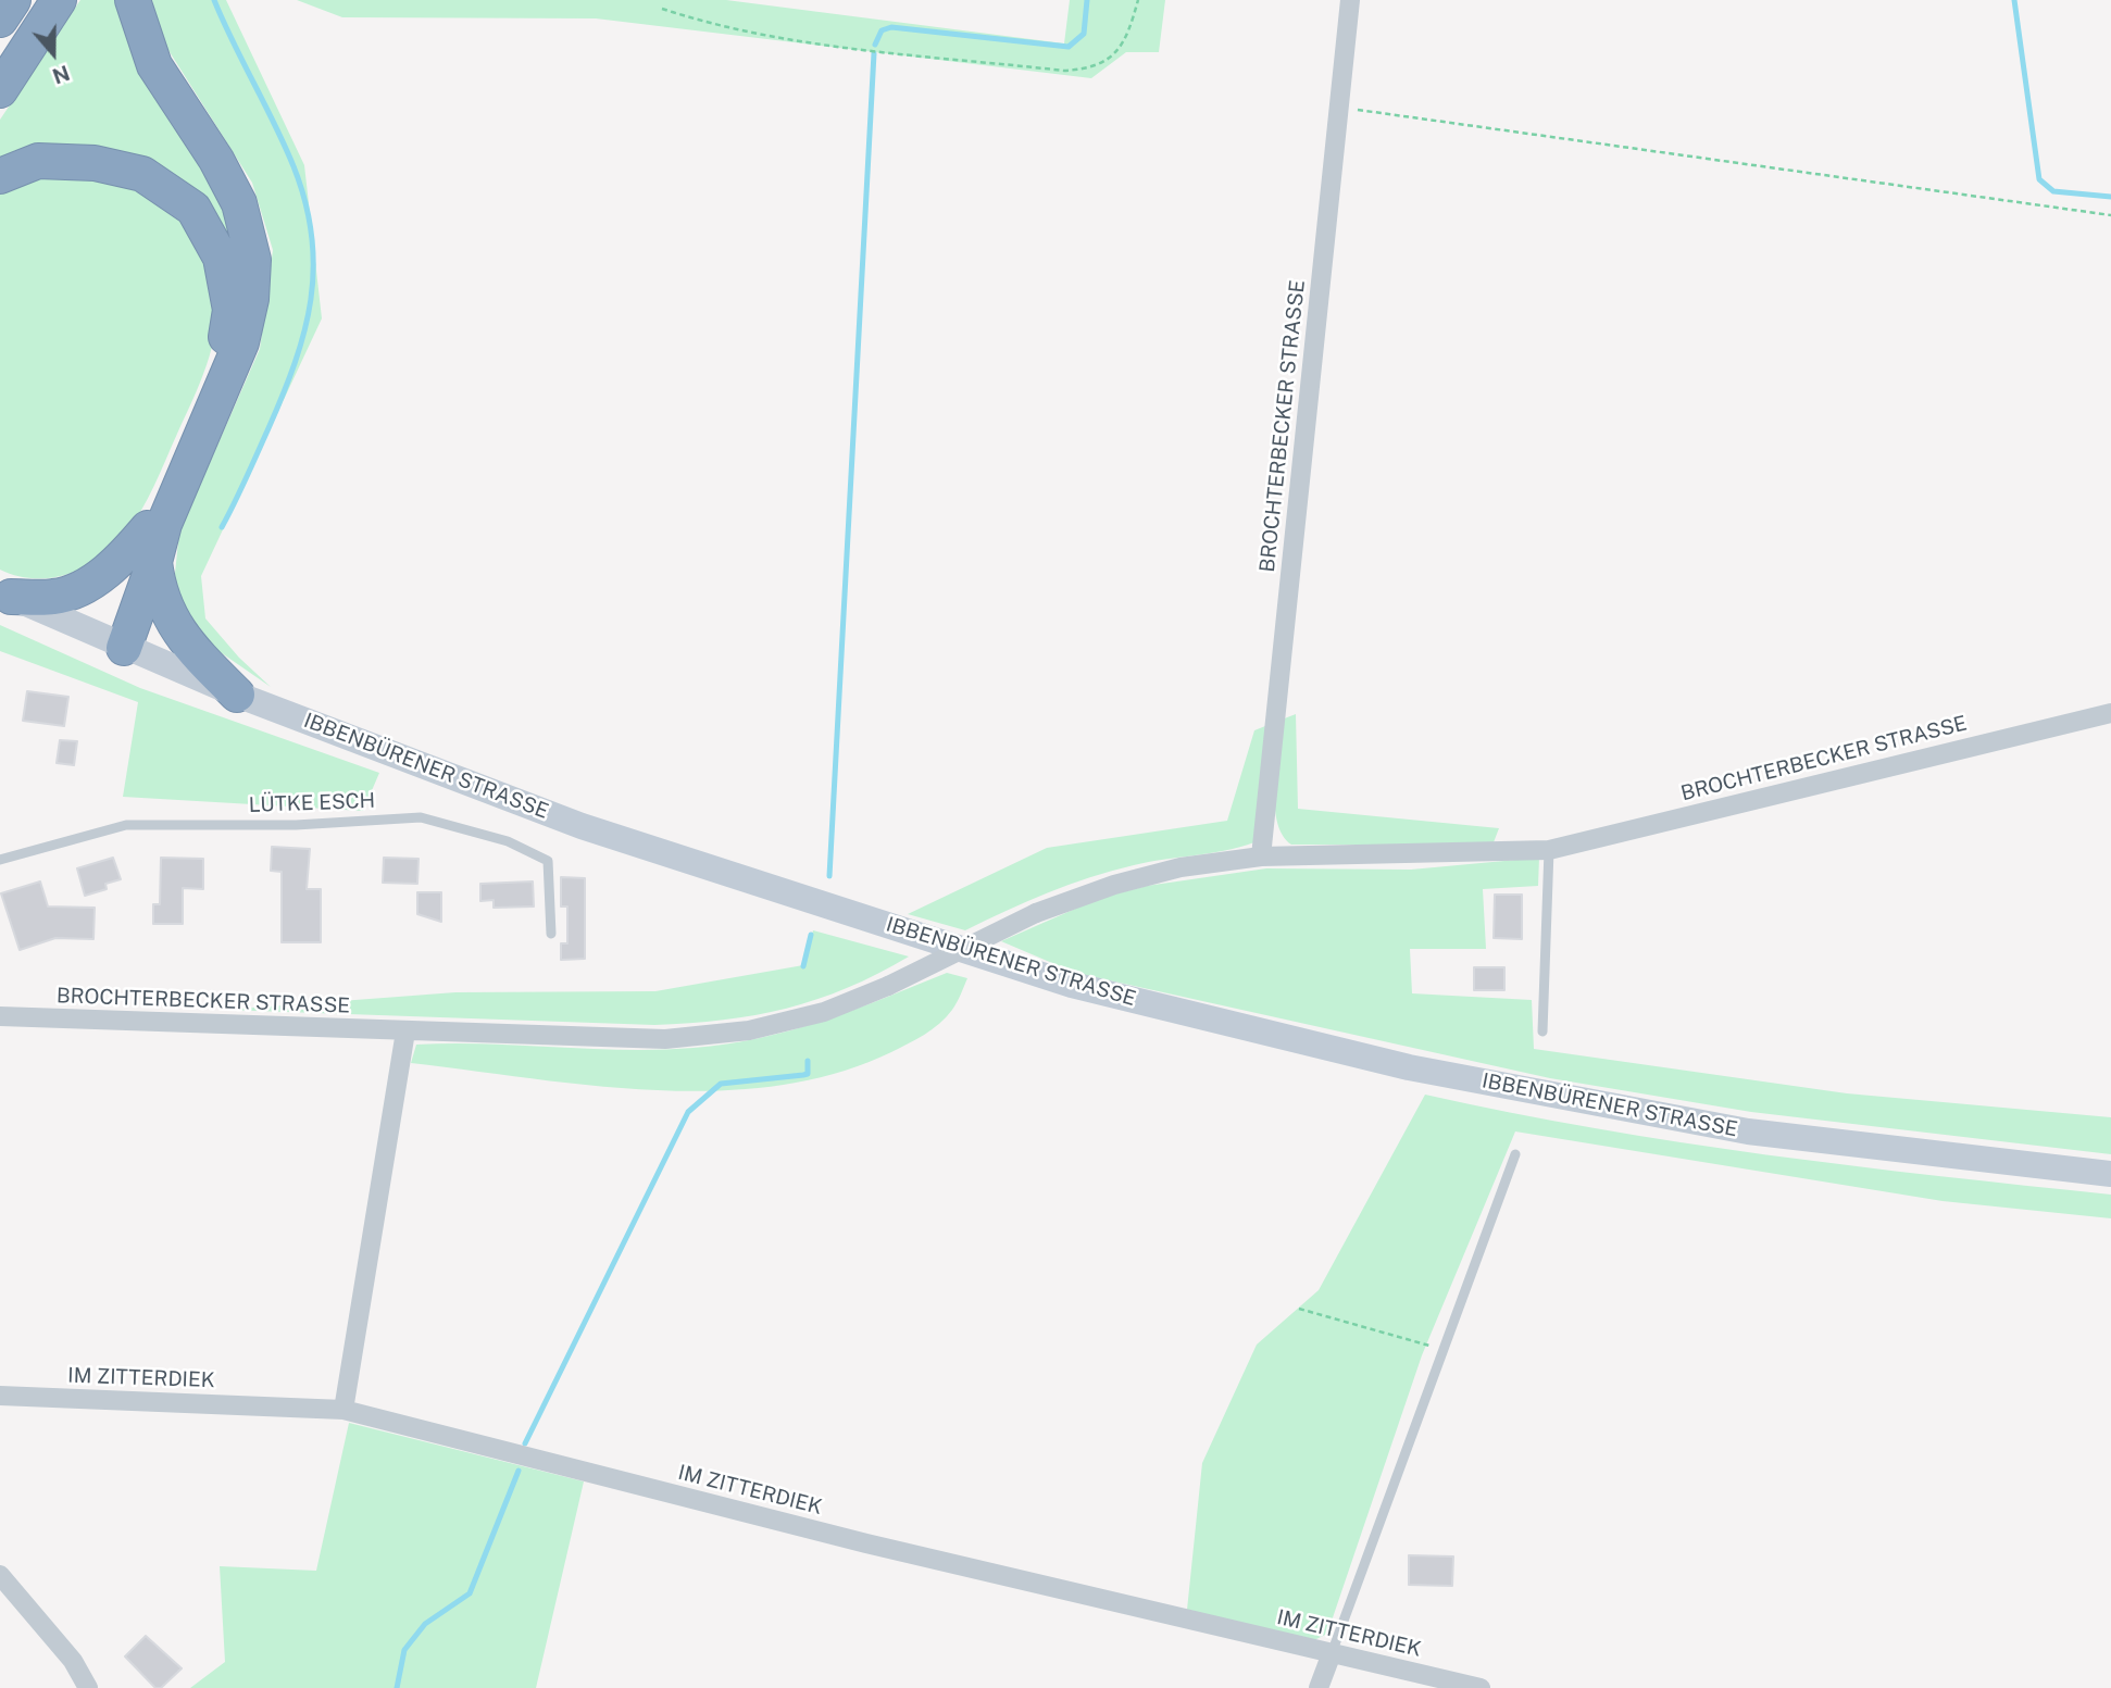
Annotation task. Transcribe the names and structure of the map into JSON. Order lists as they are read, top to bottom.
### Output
{
  "streets": {
    "main road": ["IBBENBÜRENER STRASSE"],
    "street": ["BROCHTERBECKER STRASSE", "IM ZITTERDIEK"],
    "lane": ["LÜTKE ESCH"]
  },
  "north": "bottom"
}
